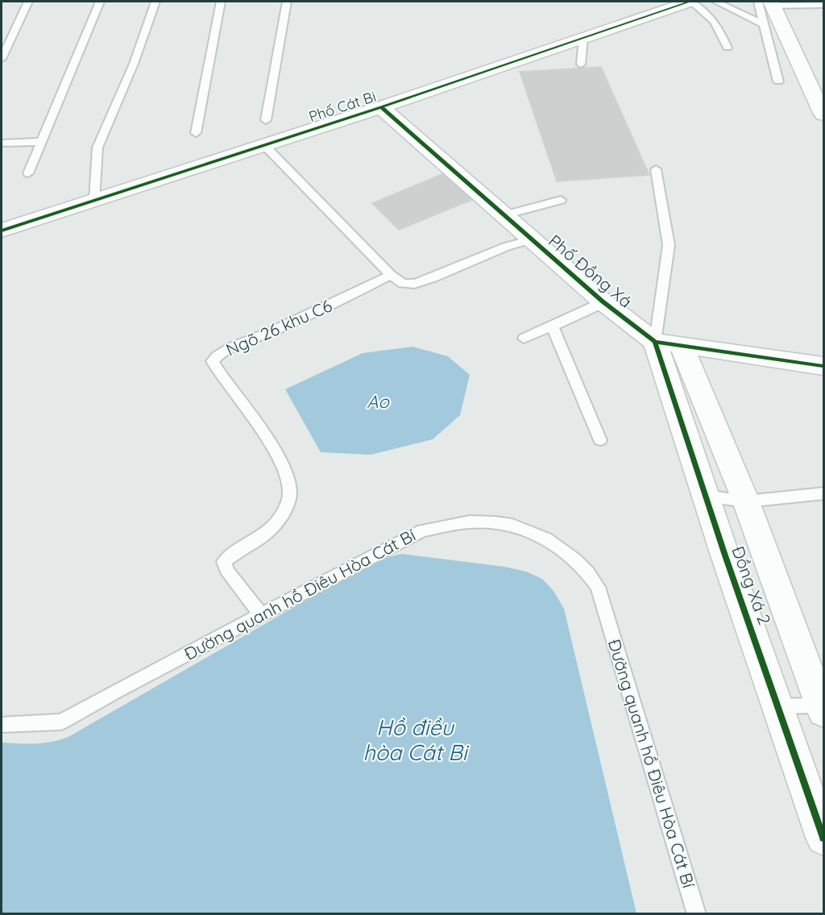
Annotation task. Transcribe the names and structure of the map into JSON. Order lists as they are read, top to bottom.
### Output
{
  "streets": {
    "street": ["Phố Cát Bi", "Phố Đồng Xá", "Đồng Xá 2"],
    "lane": ["Ngõ 26 khu C6", "Đường quanh hồ Điêu Hòa Cát Bí"]
  },
  "crossings": [
    ["Phố Cát Bi", "Phố Đồng Xá"],
    ["Phố Đồng Xá", "Đồng Xá 2"],
    ["Ngõ 26 khu C6", "Đường quanh hồ Điêu Hòa Cát Bí"]
  ],
  "water": ["Ao", "Hồ điều hòa Cát Bi"]
}
